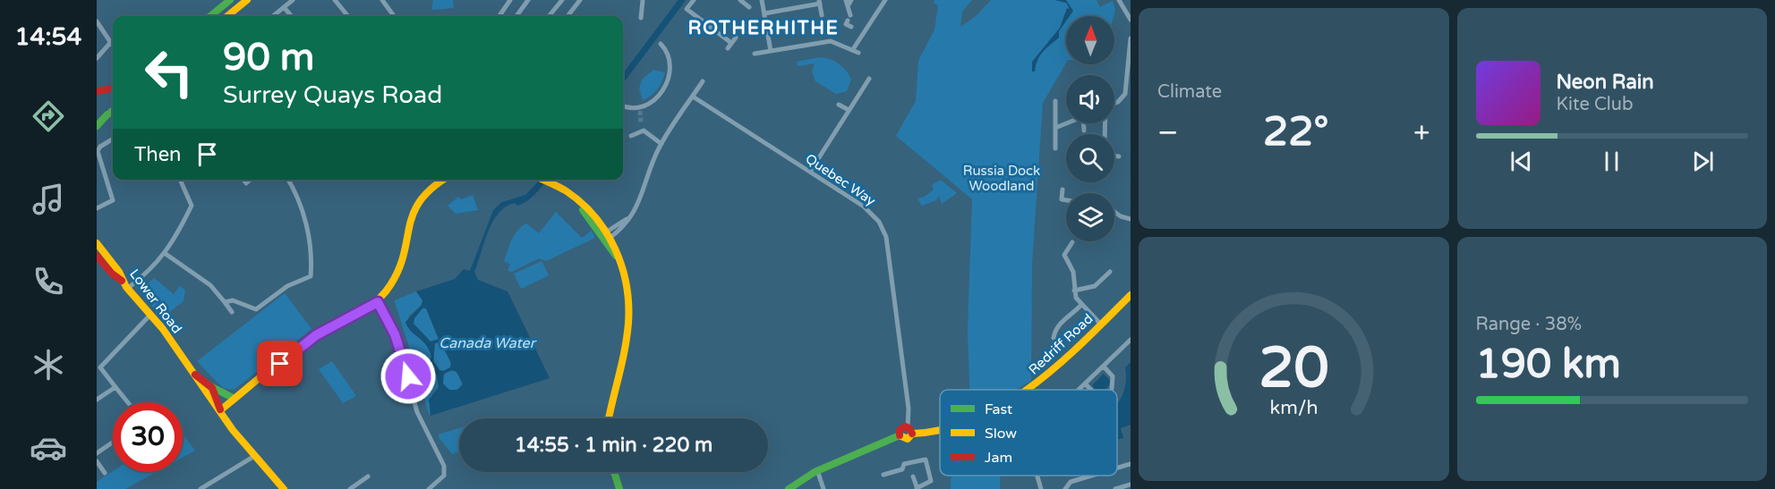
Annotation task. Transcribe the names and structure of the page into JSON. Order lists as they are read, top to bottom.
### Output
{
  "streets": {
    "main road": ["Lower Road", "Redriff Road"],
    "street": ["Quebec Way"]
  },
  "crossings": [
    ["Quebec Way", "Redriff Road"]
  ],
  "districts": ["ROTHERHITHE"],
  "water": ["Canada Water"],
  "parks": ["Russia Dock Woodland"],
  "legend": ["Fast", "Slow", "Jam"],
  "north": "top",
  "page": {
    "tabs": "14:54",
    "tile": [
      "Climate",
      ["Range · 38%", "190 km"]
    ],
    "turn": ["90 m", "Surrey Quays Road"],
    "song": ["Neon Rain", "Kite Club"],
    "heat": ["−", "22°", "+"],
    "then": "Then",
    "limit": "30",
    "trip": "14:55 · 1 min · 220 m",
    "gauge": ["20", "km/h"]
  }
}
